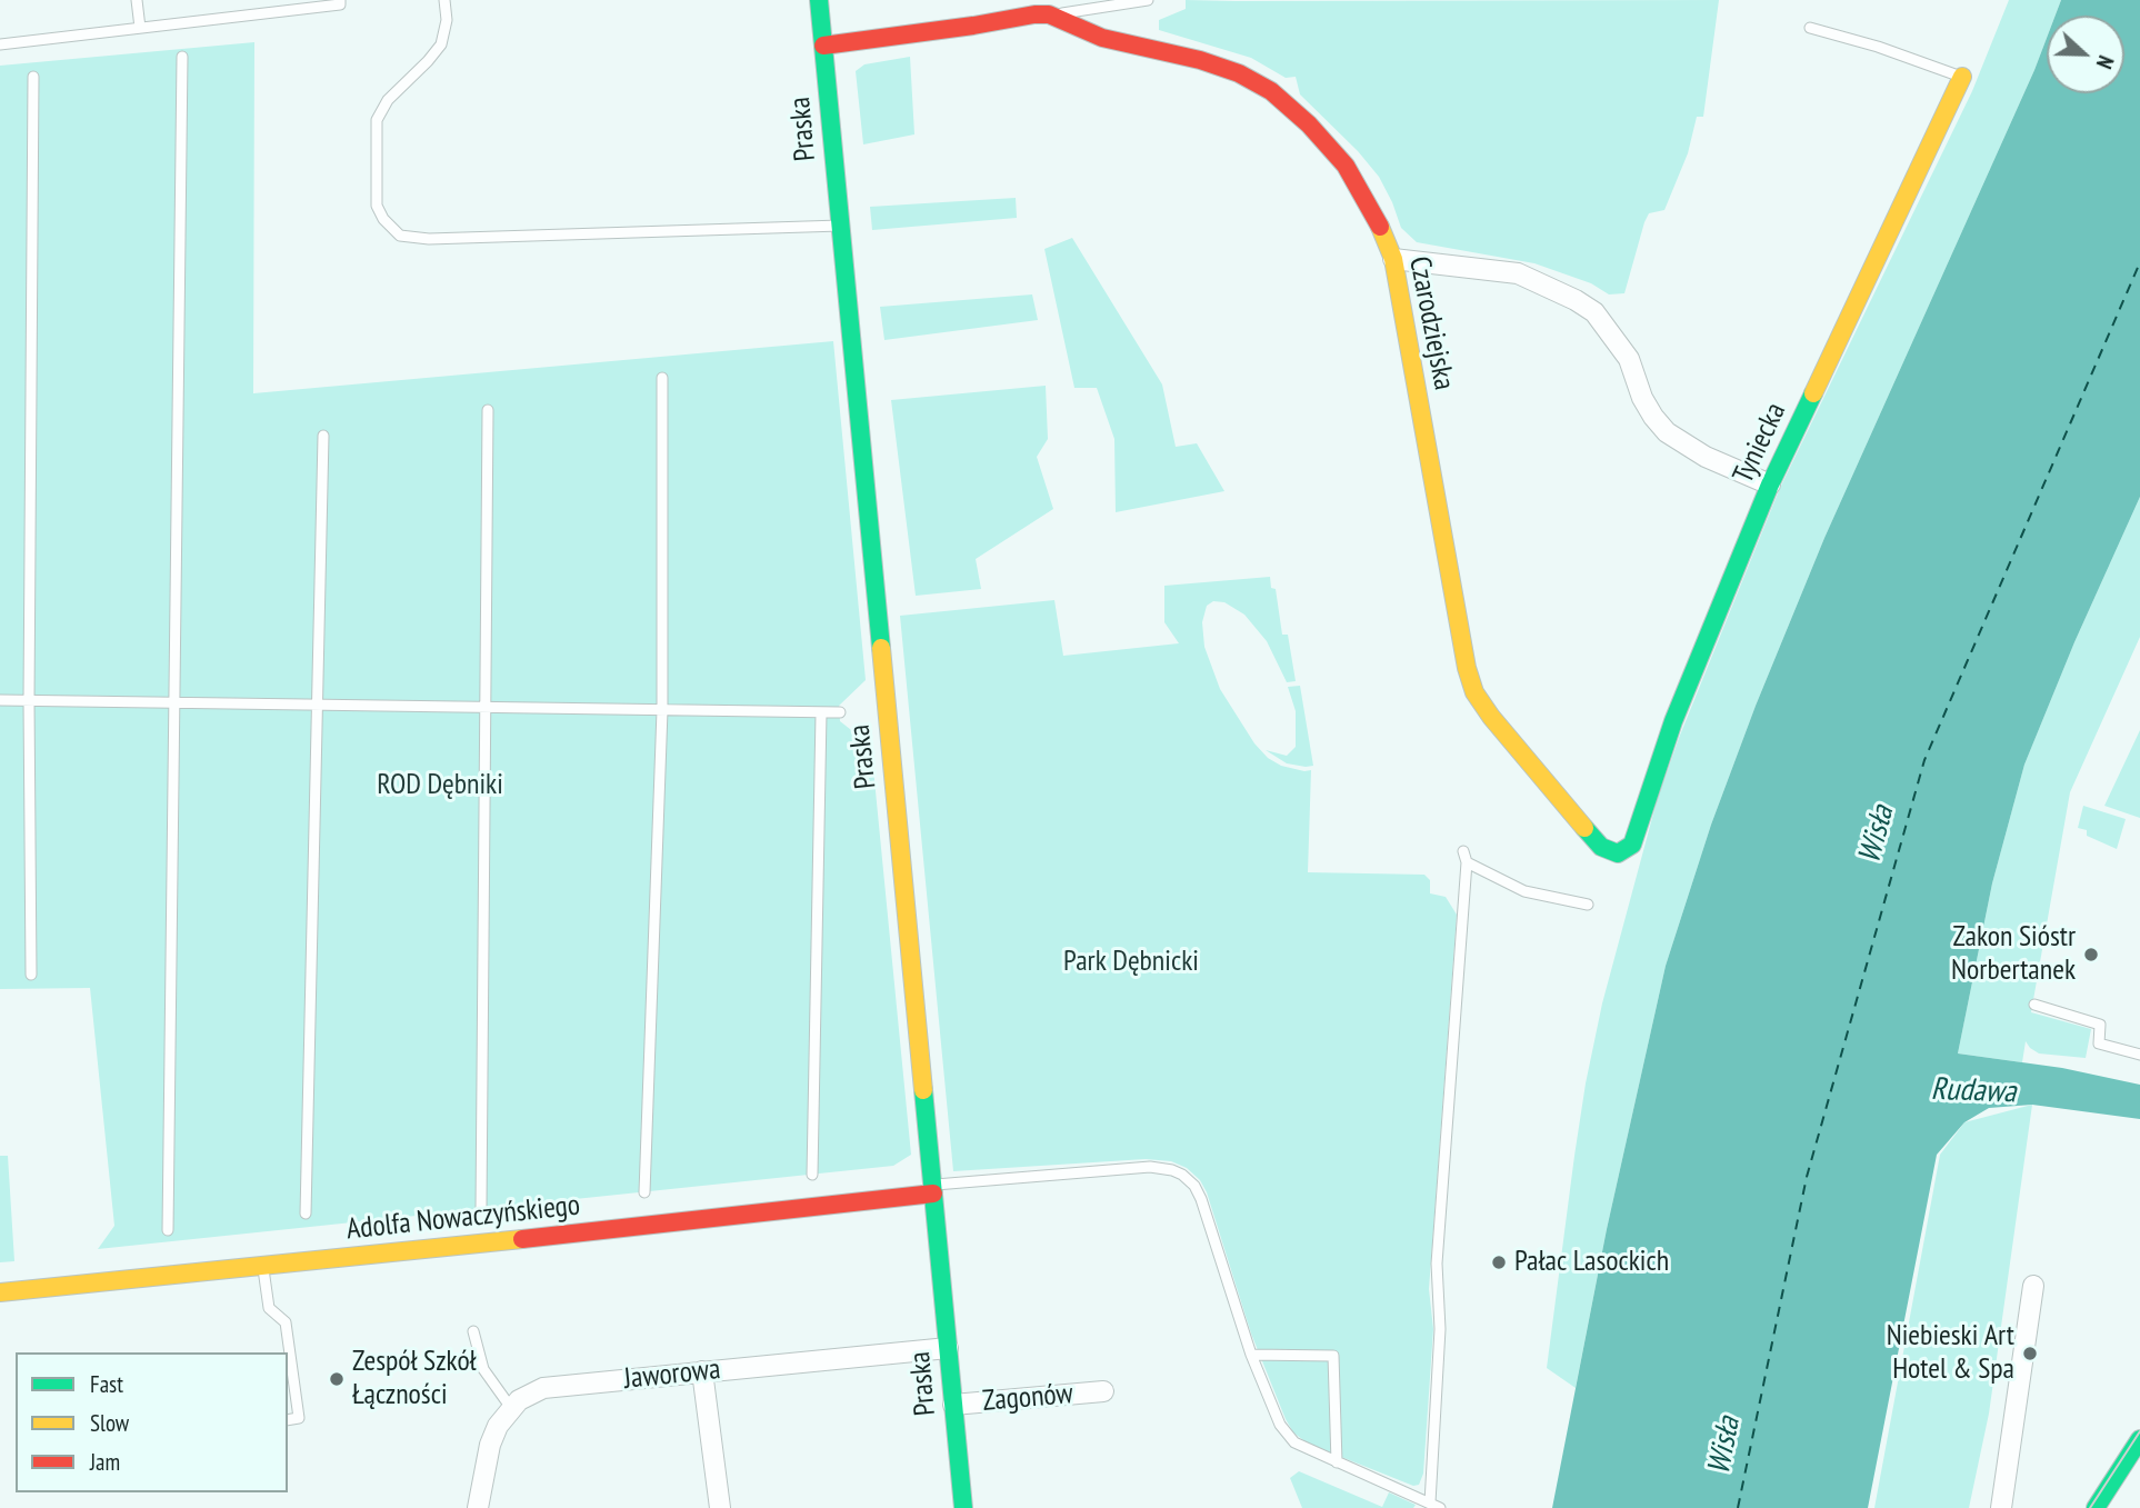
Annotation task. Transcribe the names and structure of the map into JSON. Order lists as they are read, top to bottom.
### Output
{
  "streets": {
    "street": [
      "Praska",
      "Czarodziejska",
      "Tyniecka",
      "Adolfa Nowaczyńskiego",
      "Jaworowa",
      "Zagonów"
    ]
  },
  "crossings": [
    ["Praska", "Adolfa Nowaczyńskiego"],
    ["Praska", "Jaworowa"],
    ["Praska", "Zagonów"],
    ["Czarodziejska", "Tyniecka"]
  ],
  "water": ["Wisła", "Rudawa"],
  "parks": ["ROD Dębniki", "Park Dębnicki"],
  "places": [
    "Zakon Sióstr Norbertanek",
    "Pałac Lasockich",
    "Niebieski Art Hotel & Spa",
    "Zespół Szkół Łączności"
  ],
  "legend": ["Fast", "Slow", "Jam"],
  "north": "right"
}
